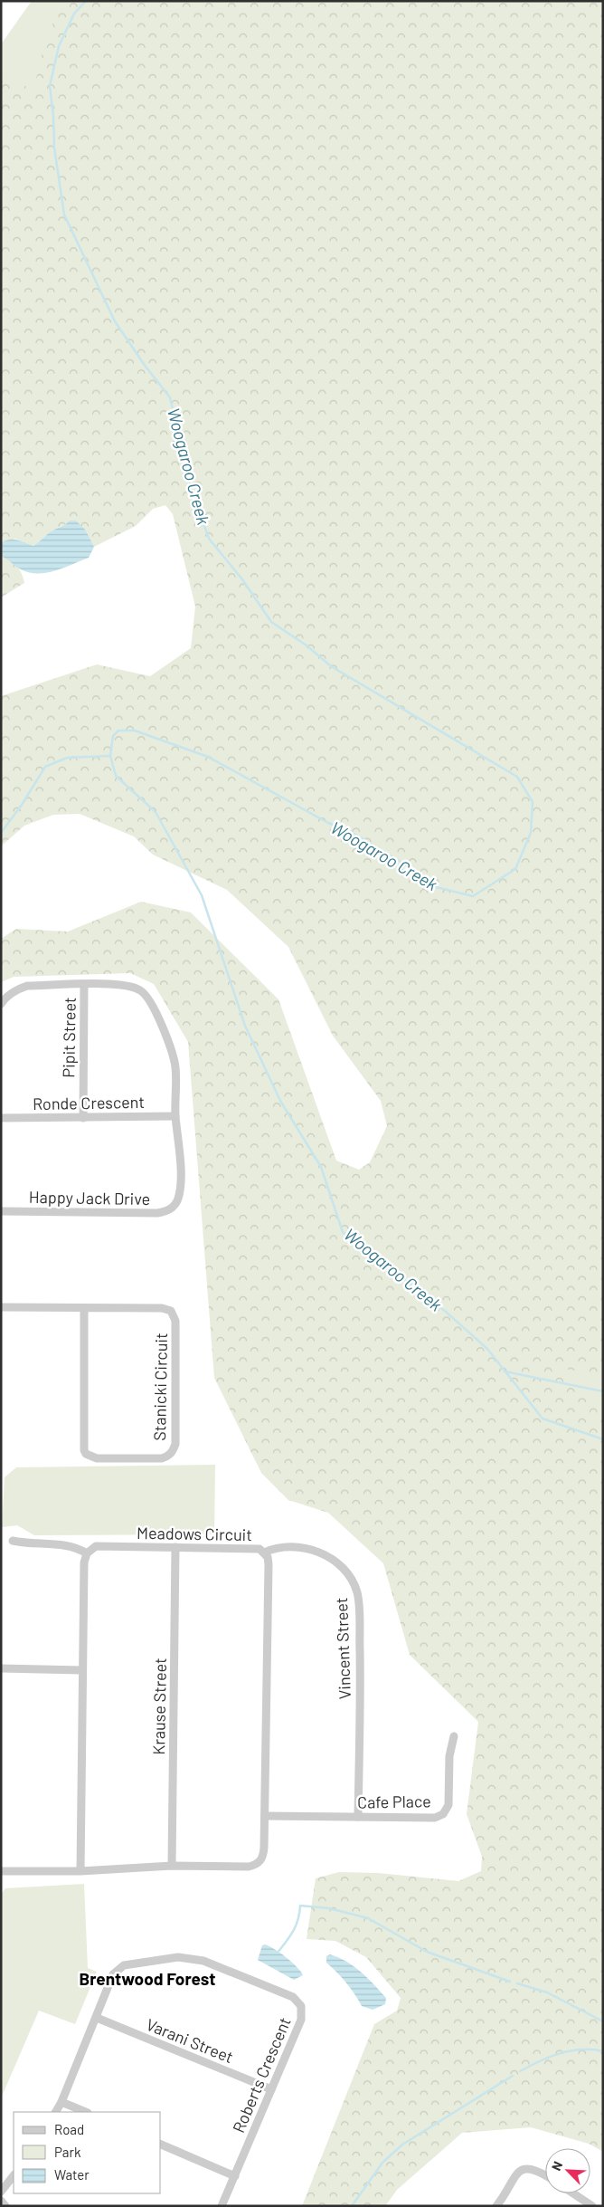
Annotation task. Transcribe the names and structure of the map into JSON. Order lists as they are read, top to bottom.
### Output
{
  "streets": {
    "street": [
      "Pipit Street",
      "Ronde Crescent",
      "Happy Jack Drive",
      "Stanicki Circuit",
      "Meadows Circuit",
      "Vincent Street",
      "Krause Street",
      "Cafe Place",
      "Varani Street",
      "Roberts Crescent"
    ]
  },
  "crossings": [
    ["Pipit Street", "Ronde Crescent"],
    ["Ronde Crescent", "Happy Jack Drive"],
    ["Meadows Circuit", "Vincent Street"],
    ["Meadows Circuit", "Krause Street"],
    ["Meadows Circuit", "Cafe Place"],
    ["Vincent Street", "Cafe Place"],
    ["Varani Street", "Roberts Crescent"]
  ],
  "districts": ["Brentwood Forest"],
  "water": ["Woogaroo Creek"],
  "legend": ["Road", "Park", "Water"],
  "north": "top left"
}
